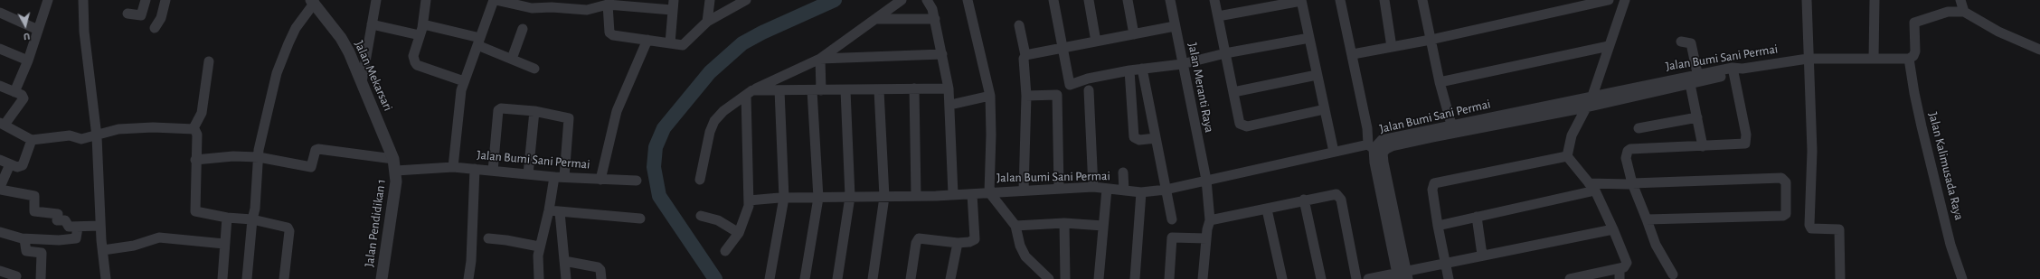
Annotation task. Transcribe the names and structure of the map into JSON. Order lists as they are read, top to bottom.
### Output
{
  "streets": {
    "street": [
      "Jalan Bumi Sani Permai",
      "Jalan Mekarsari",
      "Jalan Meranti Raya",
      "Jalan Kalimusada Raya",
      "Jalan Pendidikan 1"
    ]
  },
  "crossings": [
    ["Jalan Bumi Sani Permai", "Jalan Mekarsari"],
    ["Jalan Bumi Sani Permai", "Jalan Meranti Raya"],
    ["Jalan Bumi Sani Permai", "Jalan Kalimusada Raya"],
    ["Jalan Bumi Sani Permai", "Jalan Pendidikan 1"],
    ["Jalan Mekarsari", "Jalan Pendidikan 1"]
  ],
  "north": "bottom"
}
